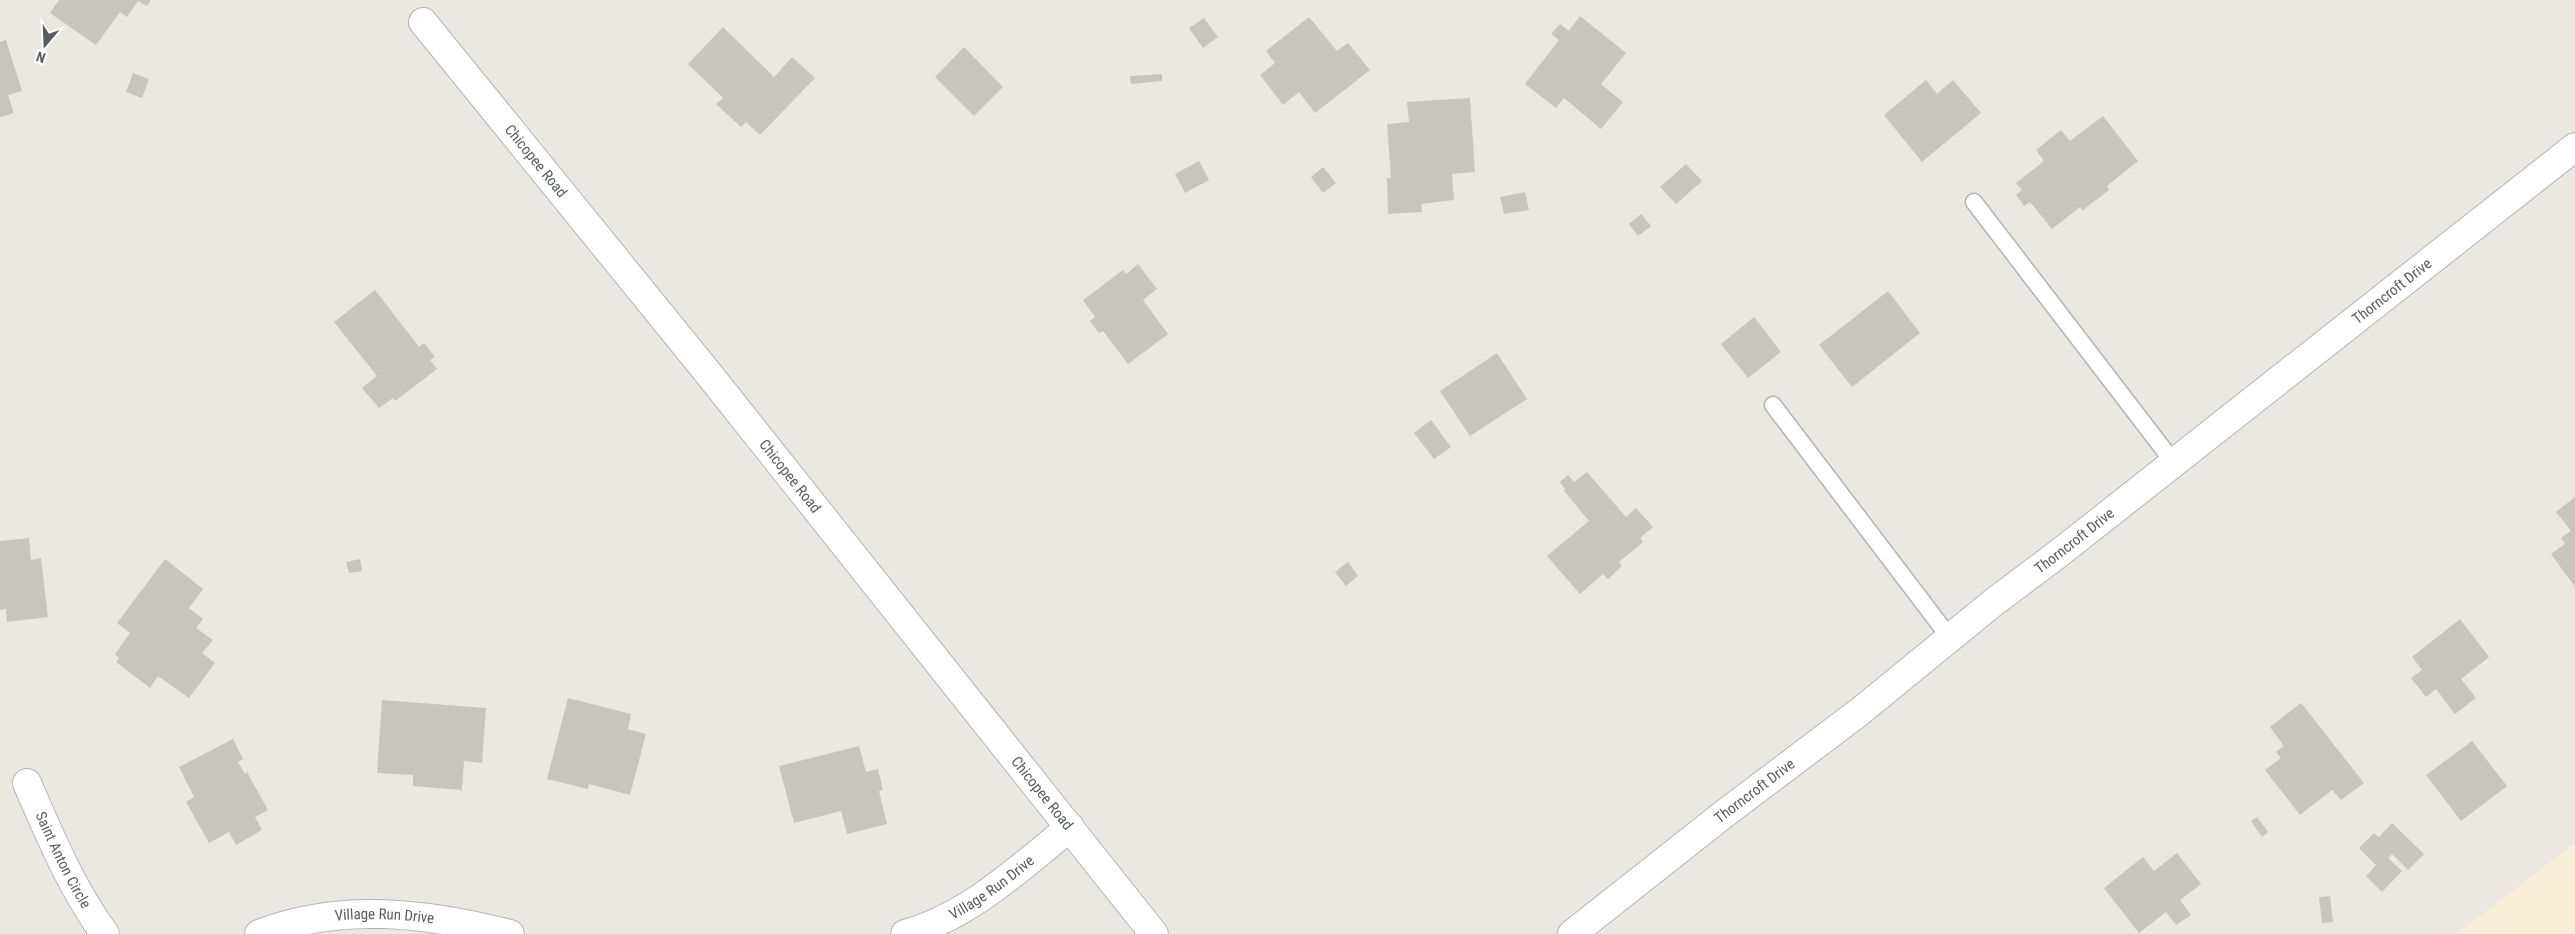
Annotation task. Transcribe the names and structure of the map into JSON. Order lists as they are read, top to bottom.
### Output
{
  "streets": {
    "street": [
      "Chicopee Road",
      "Thorncroft Drive",
      "Saint Anton Circle",
      "Village Run Drive"
    ]
  },
  "crossings": [
    ["Chicopee Road", "Village Run Drive"]
  ],
  "north": "bottom"
}
